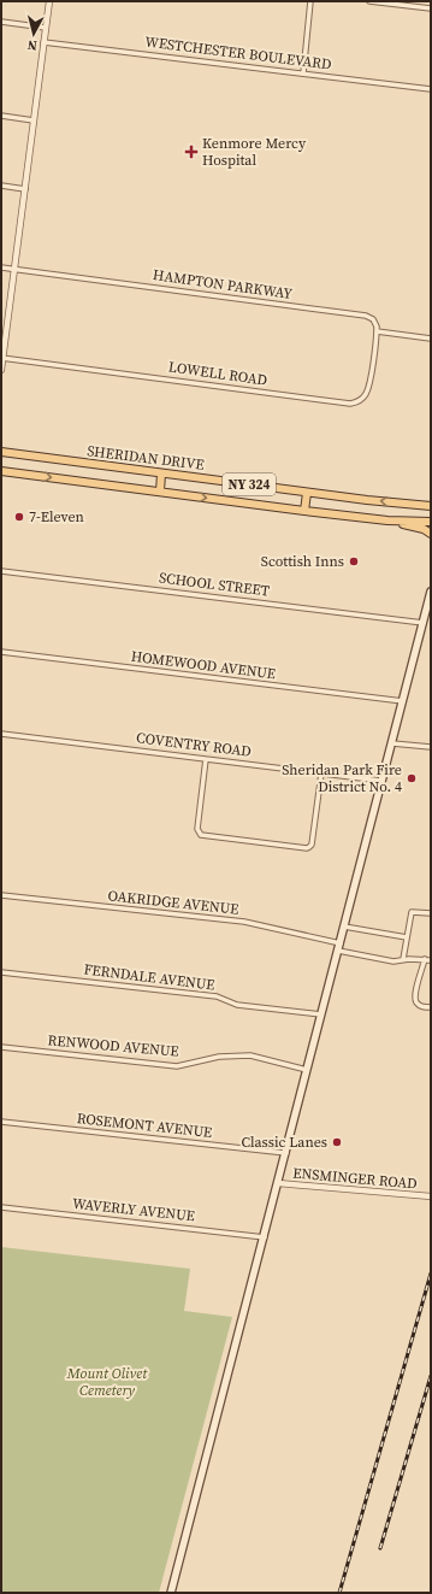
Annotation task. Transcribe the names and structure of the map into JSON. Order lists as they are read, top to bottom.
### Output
{
  "streets": {
    "main road": ["SHERIDAN DRIVE", "NY 324"],
    "street": [
      "WESTCHESTER BOULEVARD",
      "HAMPTON PARKWAY",
      "LOWELL ROAD",
      "SCHOOL STREET",
      "HOMEWOOD AVENUE",
      "COVENTRY ROAD",
      "OAKRIDGE AVENUE",
      "FERNDALE AVENUE",
      "RENWOOD AVENUE",
      "ROSEMONT AVENUE",
      "ENSMINGER ROAD",
      "WAVERLY AVENUE"
    ]
  },
  "crossings": [
    ["HAMPTON PARKWAY", "LOWELL ROAD"]
  ],
  "parks": ["Mount Olivet Cemetery"],
  "places": {
    "health": ["Kenmore Mercy Hospital"],
    "other": [
      "7-Eleven",
      "Scottish Inns",
      "Sheridan Park Fire District No. 4",
      "Classic Lanes"
    ]
  },
  "north": "bottom"
}
